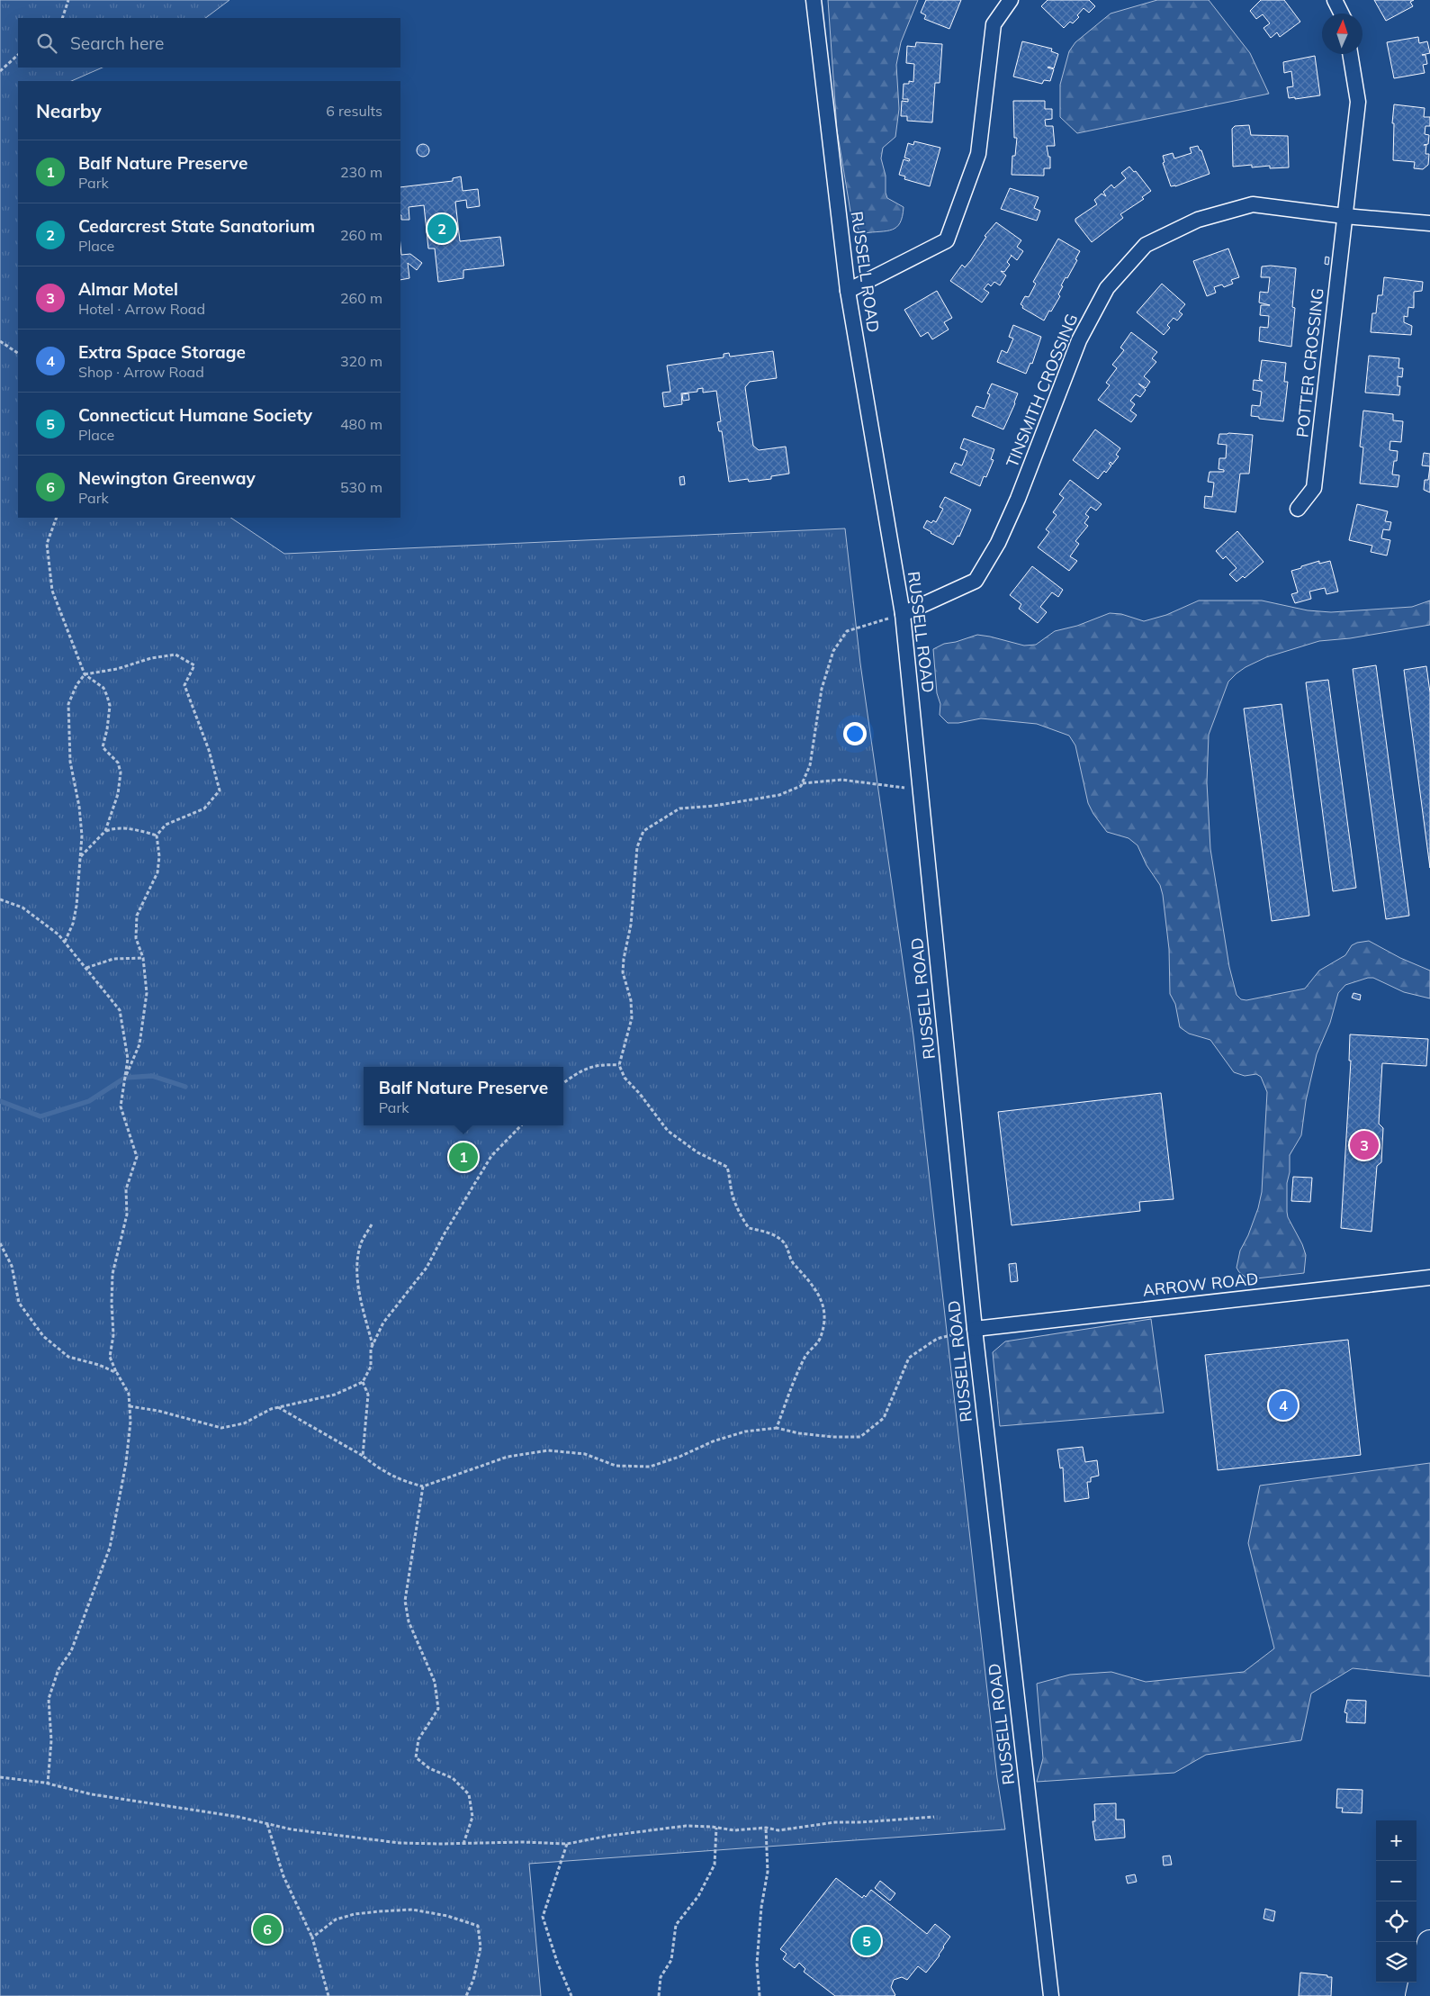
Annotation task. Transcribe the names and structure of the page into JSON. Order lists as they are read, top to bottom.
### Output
{
  "streets": {
    "street": [
      "RUSSELL ROAD",
      "POTTER CROSSING",
      "TINSMITH CROSSING",
      "ARROW ROAD"
    ]
  },
  "crossings": [
    ["RUSSELL ROAD", "TINSMITH CROSSING"],
    ["RUSSELL ROAD", "ARROW ROAD"],
    ["POTTER CROSSING", "TINSMITH CROSSING"]
  ],
  "north": "top",
  "page": {
    "search": "Search here",
    "heading": ["Nearby", "6 results"],
    "list": [
      {
        "mark": "1",
        "name": "Balf Nature Preserve",
        "note": "Park",
        "value": "230 m"
      },
      {
        "mark": "2",
        "name": "Cedarcrest State Sanatorium",
        "note": "Place",
        "value": "260 m"
      },
      {
        "mark": "3",
        "name": "Almar Motel",
        "note": "Hotel · Arrow Road",
        "value": "260 m"
      },
      {
        "mark": "4",
        "name": "Extra Space Storage",
        "note": "Shop · Arrow Road",
        "value": "320 m"
      },
      {
        "mark": "5",
        "name": "Connecticut Humane Society",
        "note": "Place",
        "value": "480 m"
      },
      {
        "mark": "6",
        "name": "Newington Greenway",
        "note": "Park",
        "value": "530 m"
      }
    ],
    "pins": [
      "2",
      "3",
      "1",
      "4",
      "6",
      "5"
    ],
    "popup": ["Balf Nature Preserve", "Park"],
    "map_buttons": ["+", "−"]
  }
}
